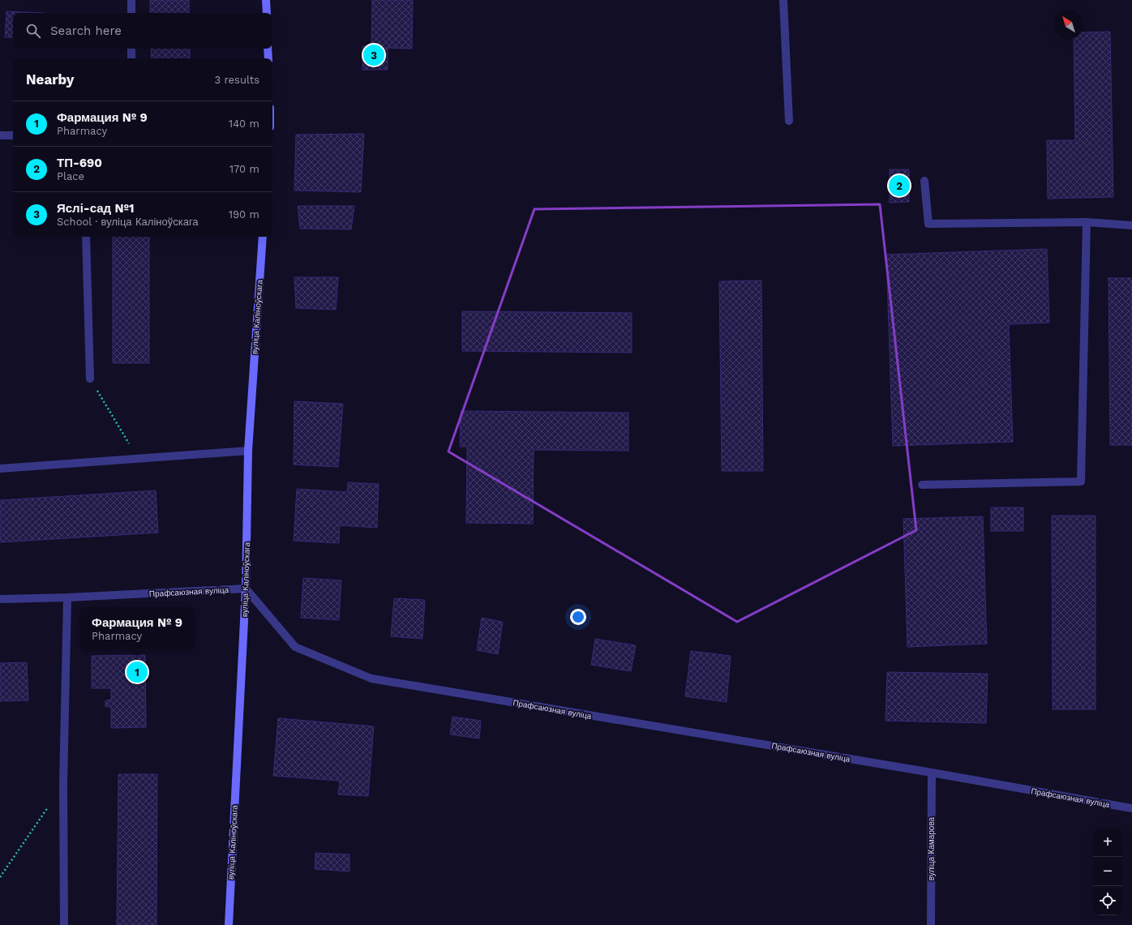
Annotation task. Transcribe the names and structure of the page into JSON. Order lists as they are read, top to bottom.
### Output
{
  "streets": {
    "main road": ["вуліца Каліноўскага"],
    "street": ["Прафсаюзная вуліца", "вуліца Камарова"]
  },
  "crossings": [
    ["вуліца Каліноўскага", "Прафсаюзная вуліца"],
    ["Прафсаюзная вуліца", "вуліца Камарова"]
  ],
  "north": "top left",
  "page": {
    "search": "Search here",
    "pins": ["3", "2", "1"],
    "heading": ["Nearby", "3 results"],
    "list": [
      {
        "mark": "1",
        "name": "Фармация № 9",
        "note": "Pharmacy",
        "value": "140 m"
      },
      {
        "mark": "2",
        "name": "ТП-690",
        "note": "Place",
        "value": "170 m"
      },
      {
        "mark": "3",
        "name": "Яслі-сад №1",
        "note": "School · вуліца Каліноўскага",
        "value": "190 m"
      }
    ],
    "popup": ["Фармация № 9", "Pharmacy"],
    "map_buttons": ["+", "−"]
  }
}
